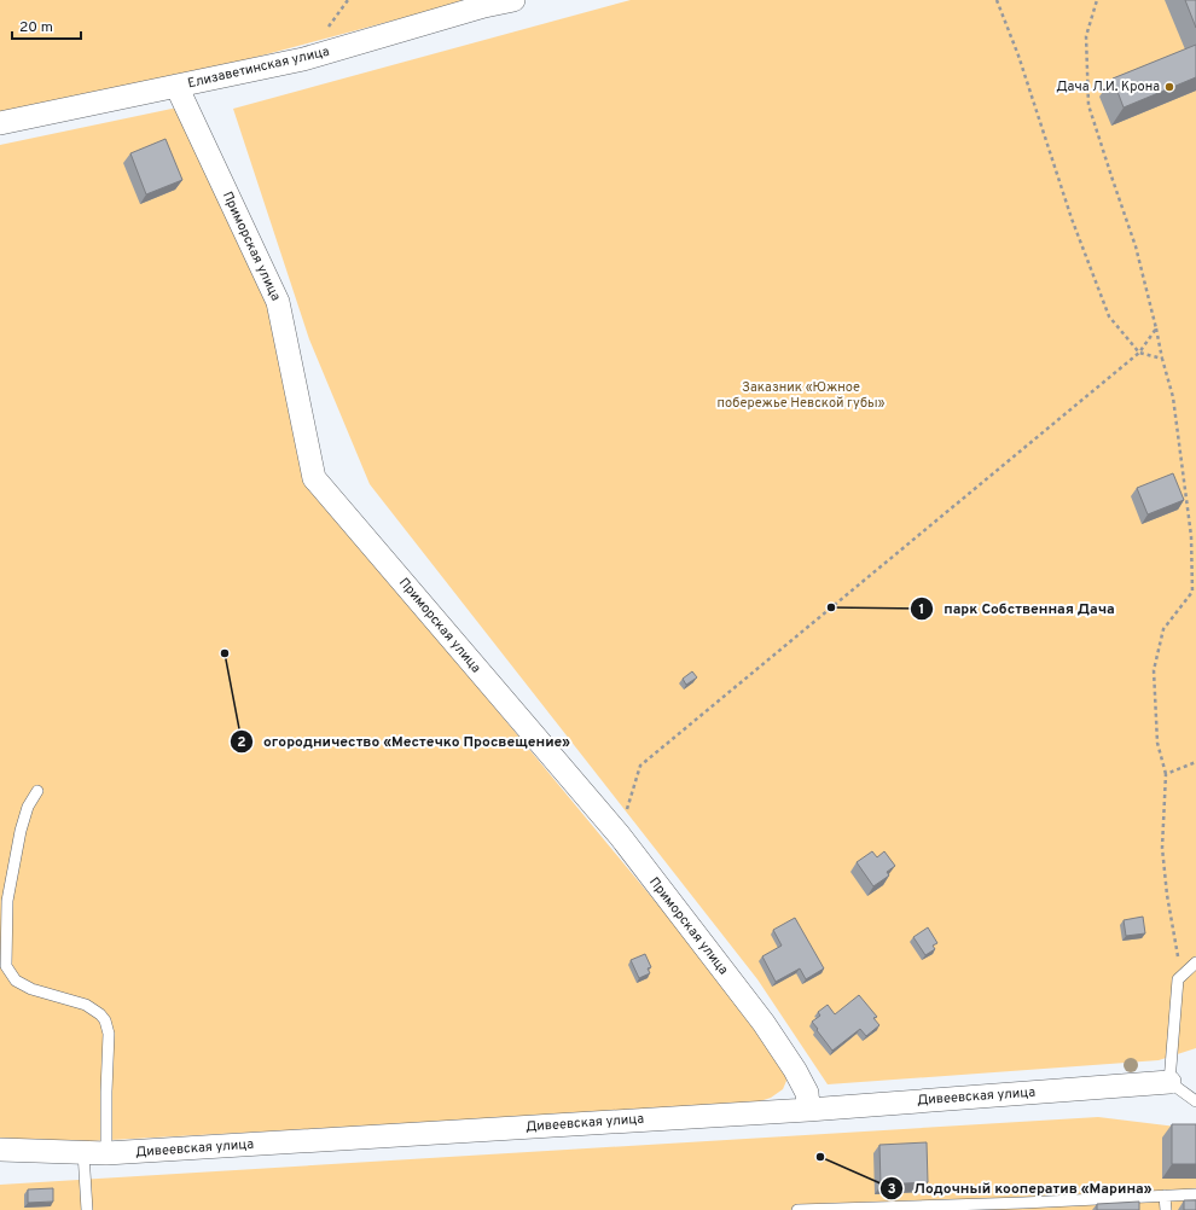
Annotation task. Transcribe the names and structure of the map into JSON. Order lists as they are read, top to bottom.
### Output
{
  "streets": {
    "street": ["Елизаветинская улица", "Приморская улица", "Дивеевская улица"]
  },
  "crossings": [
    ["Елизаветинская улица", "Приморская улица"],
    ["Приморская улица", "Дивеевская улица"]
  ],
  "parks": ["Заказник «Южное побережье Невской губы»"],
  "places": [
    "Дача Л.И. Крона",
    "парк Собственная Дача",
    "огородничество «Местечко Просвещение»",
    "Лодочный кооператив «Марина»"
  ],
  "scale_bar": "20 m"
}
